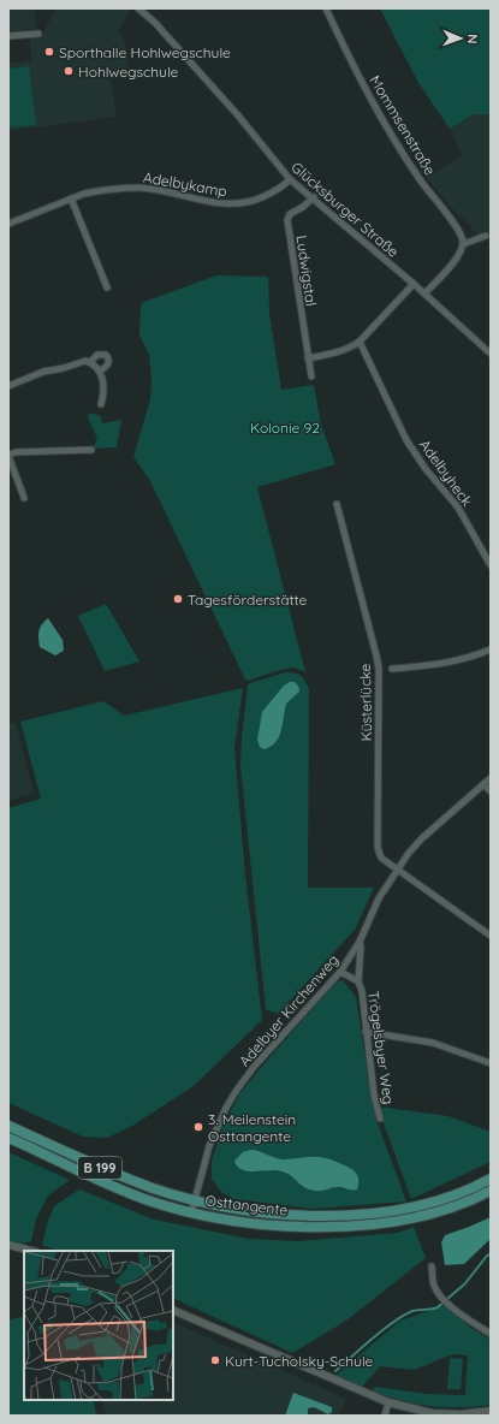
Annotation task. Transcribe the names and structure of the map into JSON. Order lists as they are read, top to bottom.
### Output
{
  "streets": {
    "main road": ["B 199", "Osttangente"],
    "street": [
      "Mommsenstraße",
      "Adelbykamp",
      "Glücksburger Straße",
      "Ludwigstal",
      "Adelbyheck",
      "Küsterlücke",
      "Adelbyer Kirchenweg",
      "Trögelsbyer Weg"
    ]
  },
  "crossings": [
    ["Adelbykamp", "Glücksburger Straße"],
    ["Glücksburger Straße", "Ludwigstal"],
    ["Küsterlücke", "Adelbyer Kirchenweg"],
    ["Adelbyer Kirchenweg", "Trögelsbyer Weg"],
    ["Adelbyer Kirchenweg", "Osttangente"]
  ],
  "parks": ["Kolonie 92"],
  "places": [
    "Sporthalle Hohlwegschule",
    "Hohlwegschule",
    "Tagesförderstätte",
    "3. Meilenstein Osttangente",
    "Kurt-Tucholsky-Schule"
  ],
  "north": "right"
}
